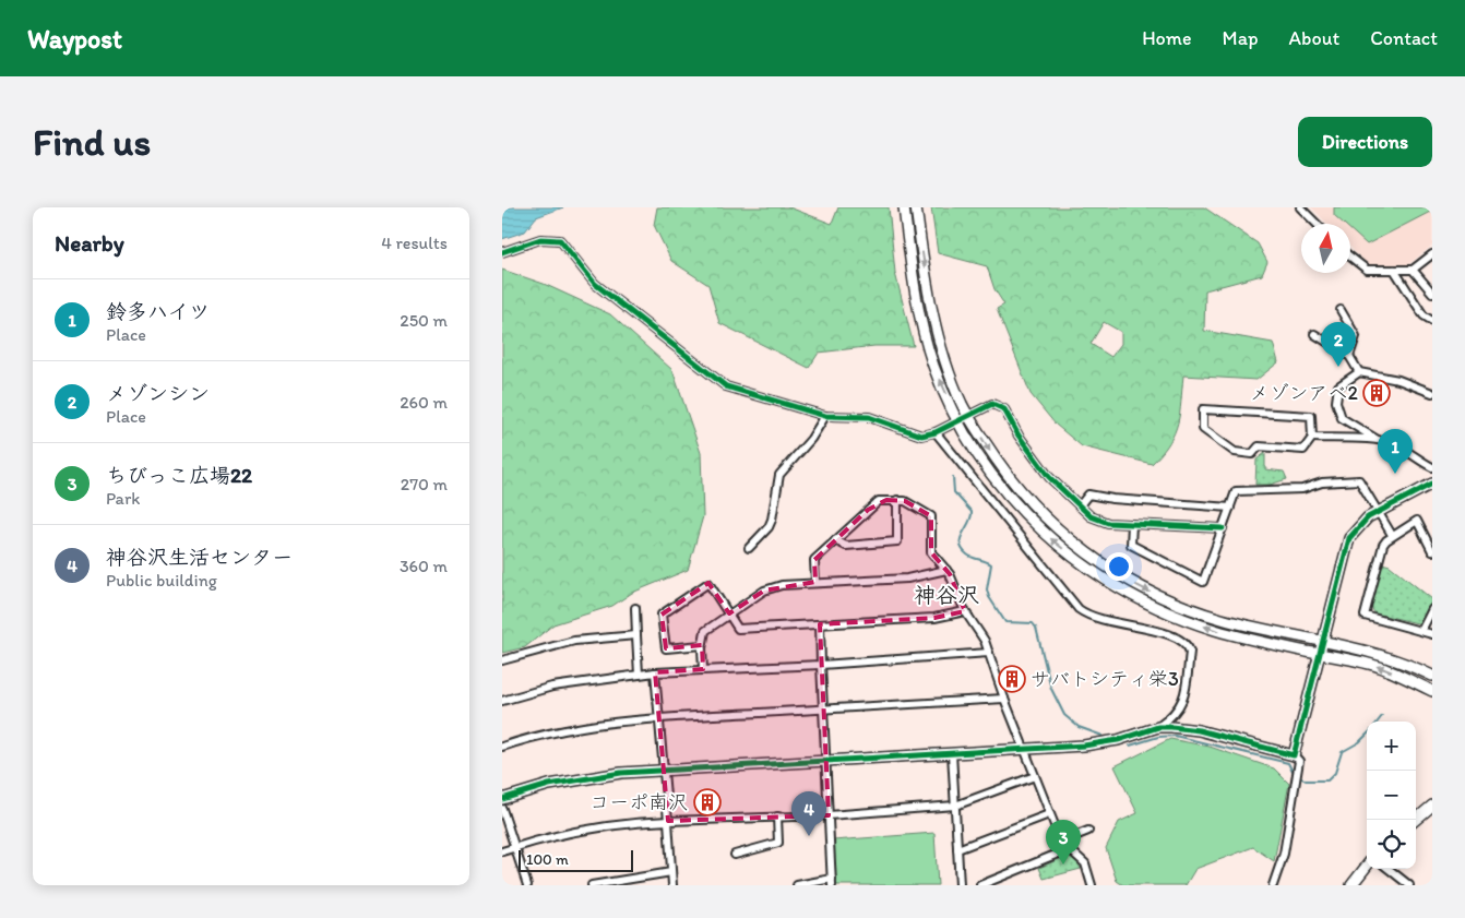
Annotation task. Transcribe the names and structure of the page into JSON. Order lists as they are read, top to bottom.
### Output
{
  "districts": ["神谷沢"],
  "places": {
    "building": ["メゾンアベ2", "サバトシティ栄3", "コーポ南沢"]
  },
  "scale_bar": "100 m",
  "north": "top",
  "page": {
    "header": "Waypost",
    "nav": [
      "Home",
      "Map",
      "About",
      "Contact"
    ],
    "buttons": "Directions",
    "title": "Find us",
    "heading": ["Nearby", "4 results"],
    "list": [
      {
        "mark": "1",
        "name": "鈴多ハイツ",
        "note": "Place",
        "value": "250 m"
      },
      {
        "mark": "2",
        "name": "メゾンシン",
        "note": "Place",
        "value": "260 m"
      },
      {
        "mark": "3",
        "name": "ちびっこ広場22",
        "note": "Park",
        "value": "270 m"
      },
      {
        "mark": "4",
        "name": "神谷沢生活センター",
        "note": "Public building",
        "value": "360 m"
      }
    ],
    "pins": [
      "2",
      "1",
      "4",
      "3"
    ],
    "map_buttons": ["+", "−"],
    "scale": "100 m"
  }
}
